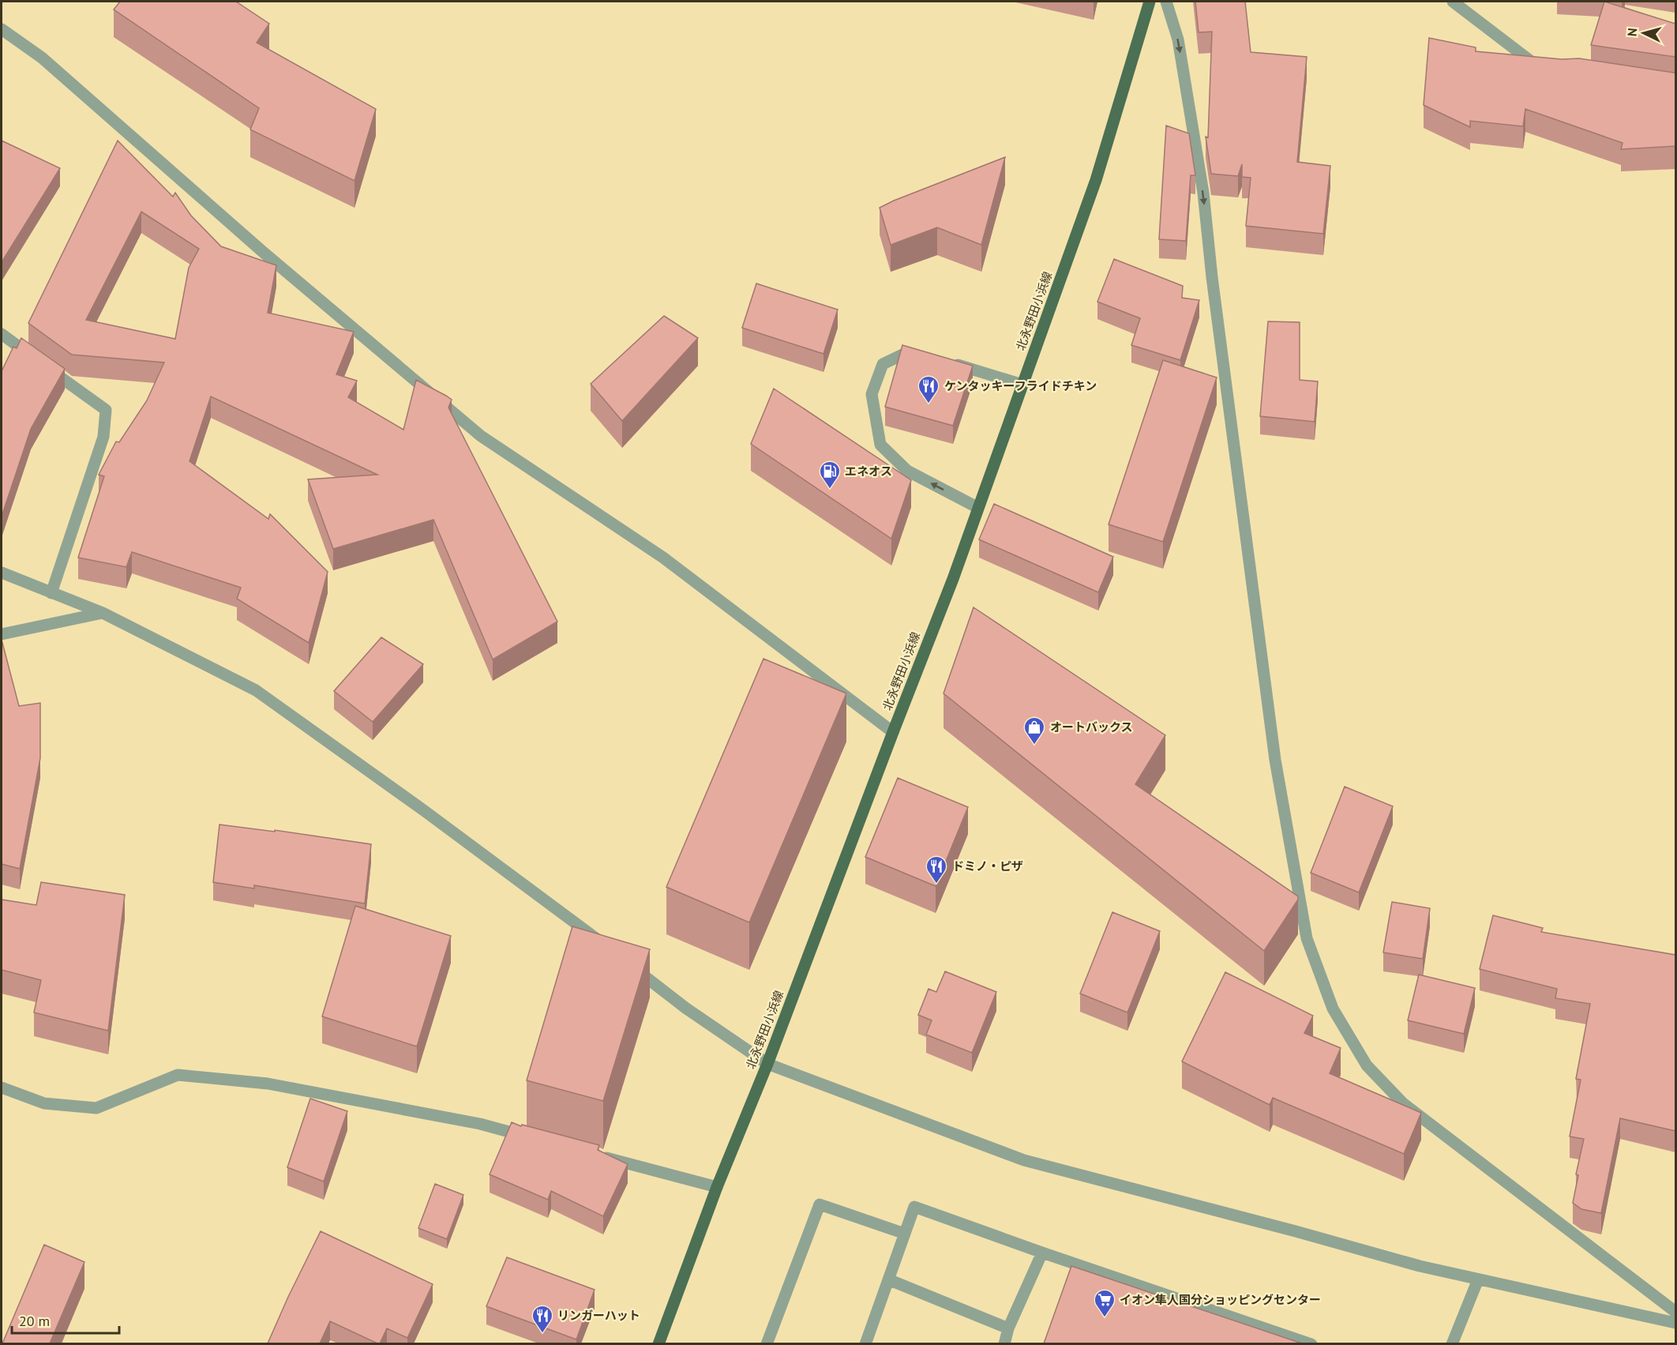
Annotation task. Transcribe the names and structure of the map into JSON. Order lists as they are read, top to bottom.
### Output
{
  "streets": {
    "main road": ["北永野田小浜線"]
  },
  "places": {
    "restaurant": ["ケンタッキーフライドチキン", "ドミノ・ピザ", "リンガーハット"],
    "fuel station": ["エネオス"],
    "shop": ["オートバックス"],
    "supermarket": ["イオン隼人国分ショッピングセンター"]
  },
  "scale_bar": "20 m",
  "north": "left"
}
